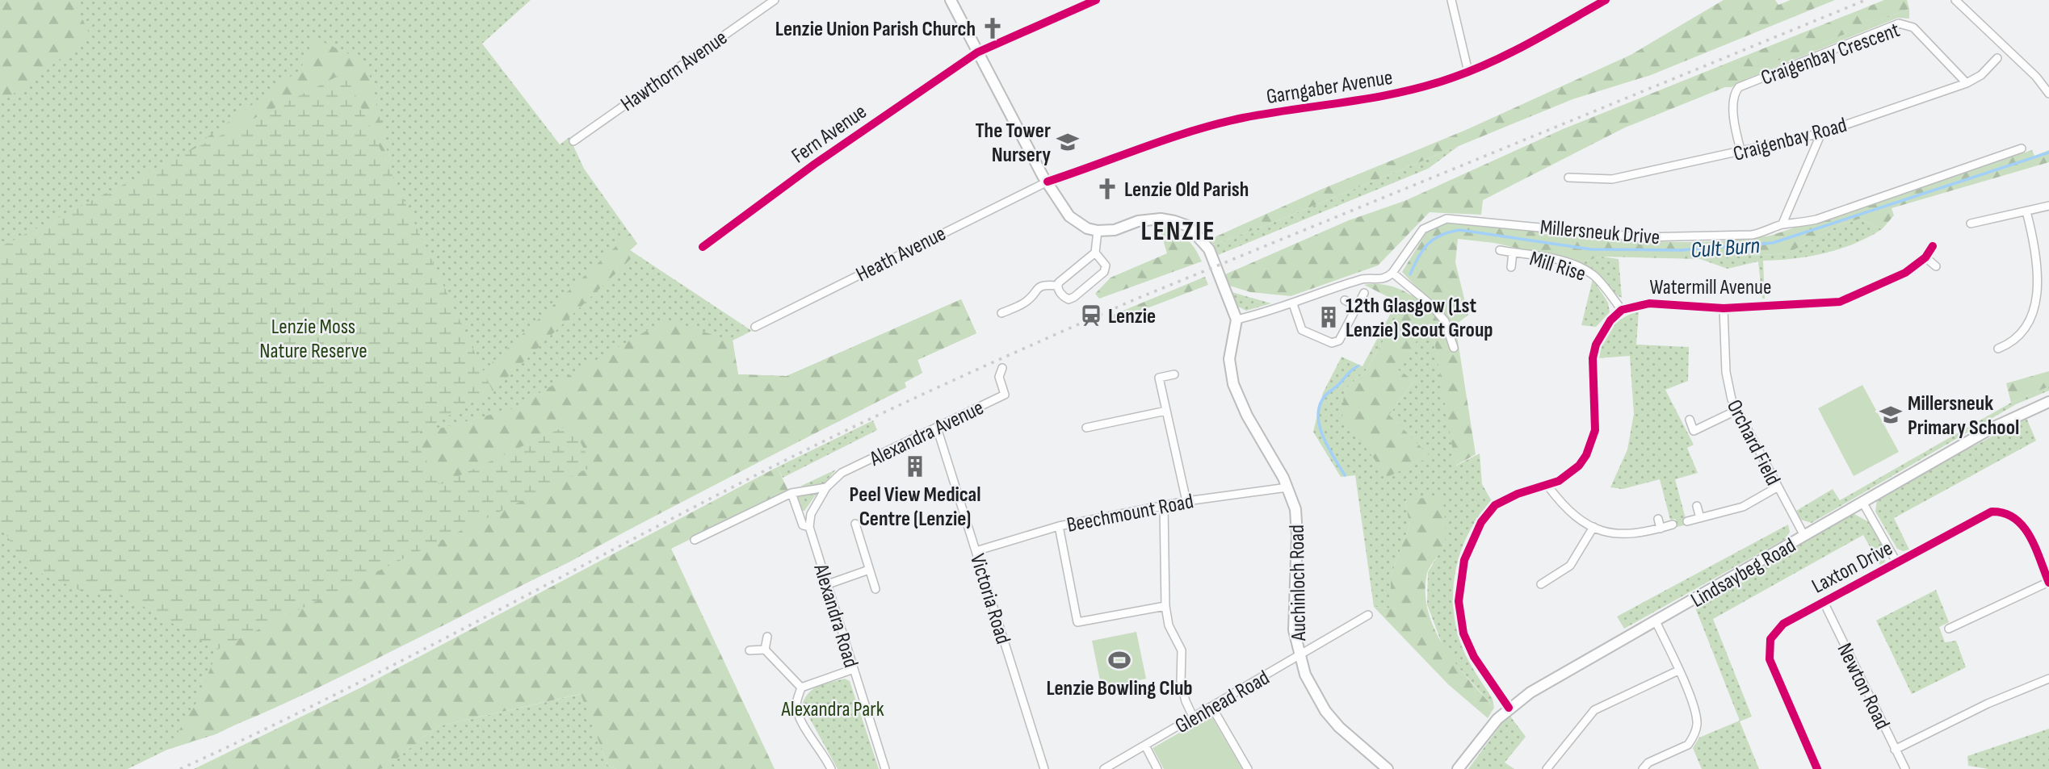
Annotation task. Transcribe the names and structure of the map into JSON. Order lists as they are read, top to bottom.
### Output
{
  "streets": {
    "main road": ["Lindsaybeg Road", "Auchinloch Road"],
    "street": [
      "Craigenbay Crescent",
      "Hawthorn Avenue",
      "Garngaber Avenue",
      "Fern Avenue",
      "Craigenbay Road",
      "Millersneuk Drive",
      "Heath Avenue",
      "Mill Rise",
      "Watermill Avenue",
      "Alexandra Avenue",
      "Orchard Field",
      "Beechmount Road",
      "Laxton Drive",
      "Victoria Road",
      "Alexandra Road",
      "Newton Road",
      "Glenhead Road"
    ]
  },
  "crossings": [
    ["Craigenbay Crescent", "Craigenbay Road"],
    ["Garngaber Avenue", "Heath Avenue"],
    ["Mill Rise", "Watermill Avenue"],
    ["Watermill Avenue", "Orchard Field"],
    ["Watermill Avenue", "Lindsaybeg Road"],
    ["Alexandra Avenue", "Victoria Road"],
    ["Alexandra Avenue", "Alexandra Road"],
    ["Orchard Field", "Lindsaybeg Road"],
    ["Beechmount Road", "Auchinloch Road"],
    ["Beechmount Road", "Victoria Road"],
    ["Laxton Drive", "Newton Road"],
    ["Auchinloch Road", "Glenhead Road"]
  ],
  "districts": ["LENZIE"],
  "water": ["Cult Burn"],
  "parks": ["Lenzie Moss Nature Reserve", "Alexandra Park"],
  "places": {
    "church": ["Lenzie Union Parish Church", "Lenzie Old Parish"],
    "school or university": ["The Tower Nursery", "Millersneuk Primary School"],
    "station": ["Lenzie"],
    "building": ["12th Glasgow (1st Lenzie) Scout Group", "Peel View Medical Centre (Lenzie)"],
    "sports": ["Lenzie Bowling Club"]
  }
}
